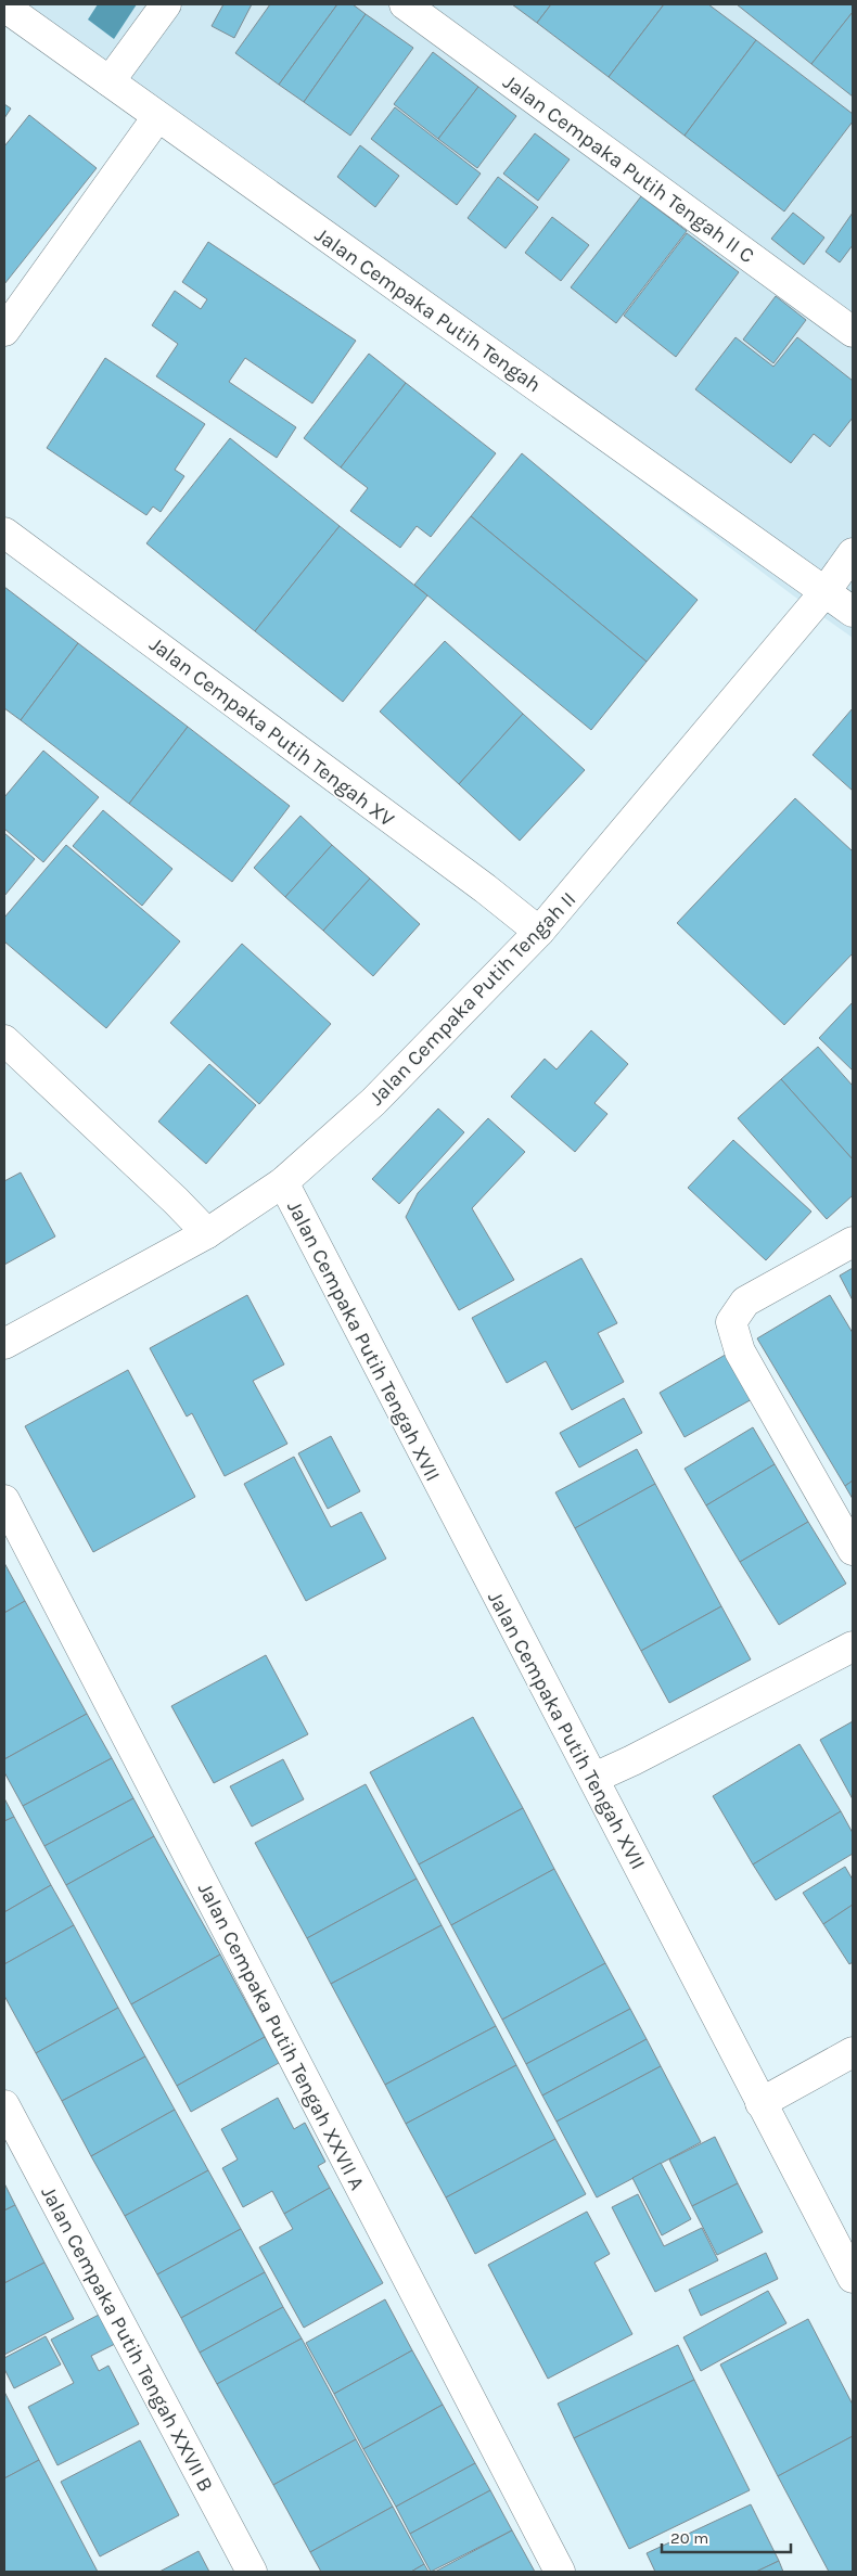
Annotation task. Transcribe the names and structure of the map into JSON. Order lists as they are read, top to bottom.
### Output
{
  "streets": {
    "street": [
      "Jalan Cempaka Putih Tengah II C",
      "Jalan Cempaka Putih Tengah",
      "Jalan Cempaka Putih Tengah XV",
      "Jalan Cempaka Putih Tengah II",
      "Jalan Cempaka Putih Tengah XVII",
      "Jalan Cempaka Putih Tengah XXVII A",
      "Jalan Cempaka Putih Tengah XXVII B"
    ]
  },
  "crossings": [
    ["Jalan Cempaka Putih Tengah", "Jalan Cempaka Putih Tengah II"],
    ["Jalan Cempaka Putih Tengah XV", "Jalan Cempaka Putih Tengah II"],
    ["Jalan Cempaka Putih Tengah II", "Jalan Cempaka Putih Tengah XVII"]
  ],
  "scale_bar": "20 m"
}
